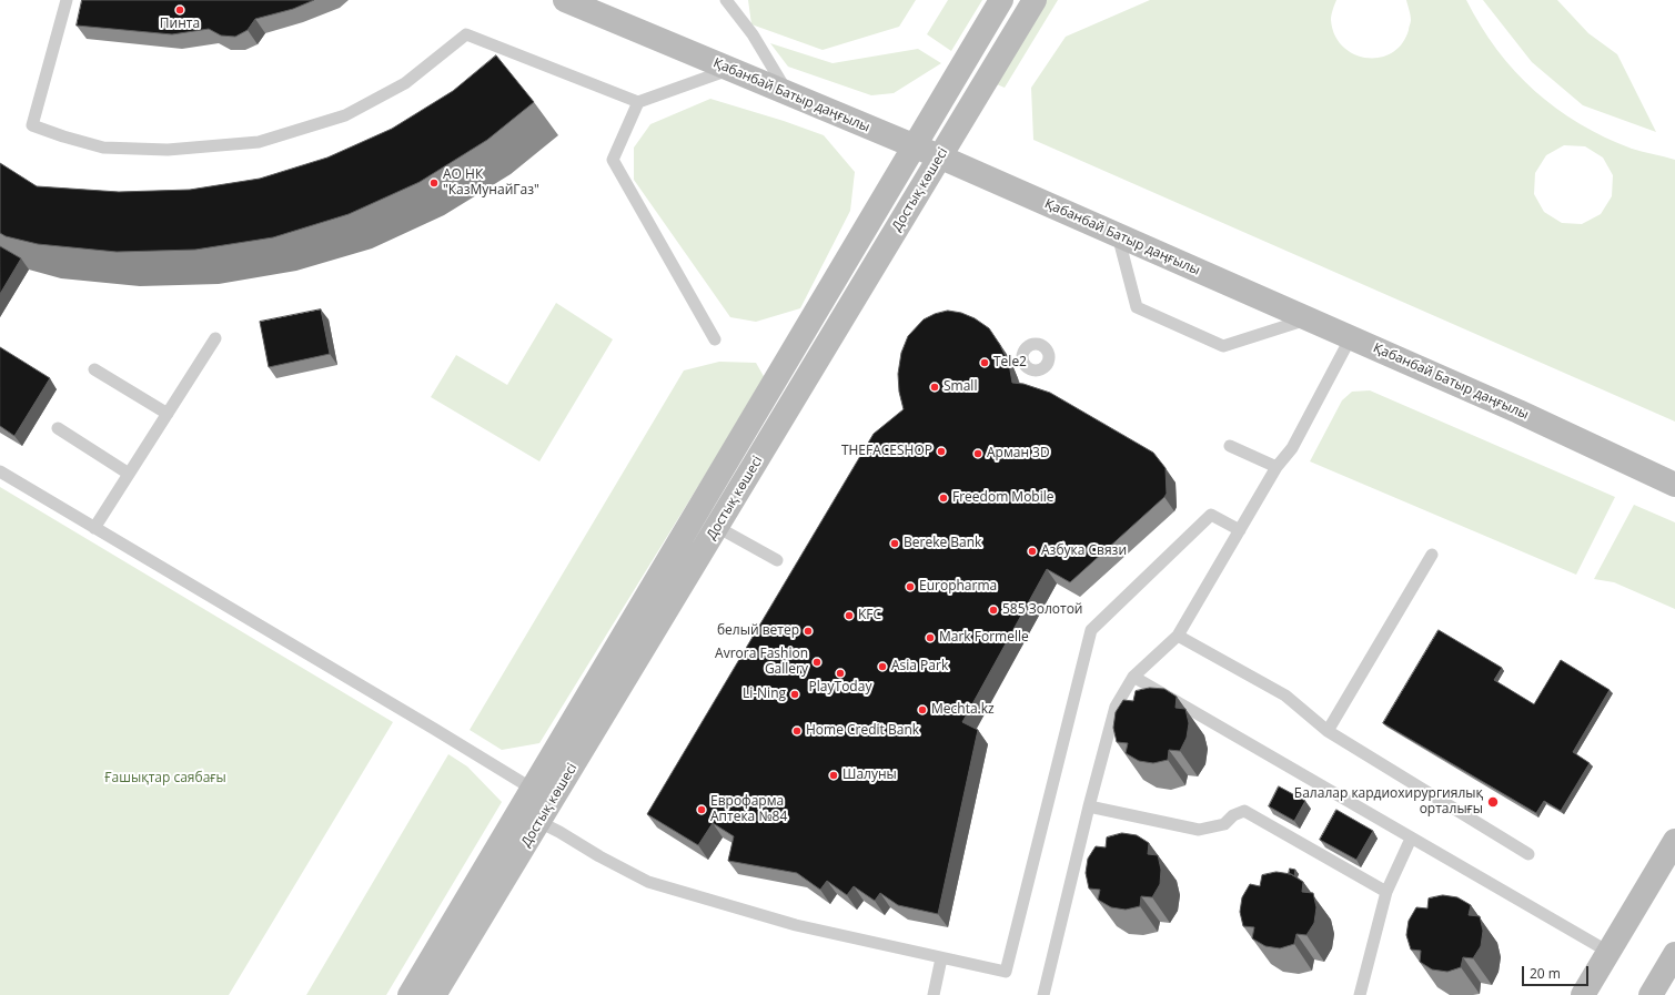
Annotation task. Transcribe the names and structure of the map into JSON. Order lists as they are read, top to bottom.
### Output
{
  "streets": {
    "street": ["Қабанбай Батыр даңғылы", "Достық көшесі"]
  },
  "crossings": [
    ["Қабанбай Батыр даңғылы", "Достық көшесі"]
  ],
  "parks": ["Ғашықтар саябағы"],
  "places": [
    "Пинта",
    "АО НК \"КазМунайГаз\"",
    "Tele2",
    "Small",
    "THEFACESHOP",
    "Арман 3D",
    "Freedom Mobile",
    "Bereke Bank",
    "Азбука Связи",
    "Europharma",
    "585 Золотой",
    "KFC",
    "белый ветер",
    "Mark Formelle",
    "Avrora Fashion Gallery",
    "Asia Park",
    "PlayToday",
    "Li-Ning",
    "Mechta.kz",
    "Home Credit Bank",
    "Шалуны",
    "Балалар кардиохирургиялық орталығы",
    "Еврофарма Аптека №84"
  ],
  "scale_bar": "20 m"
}
